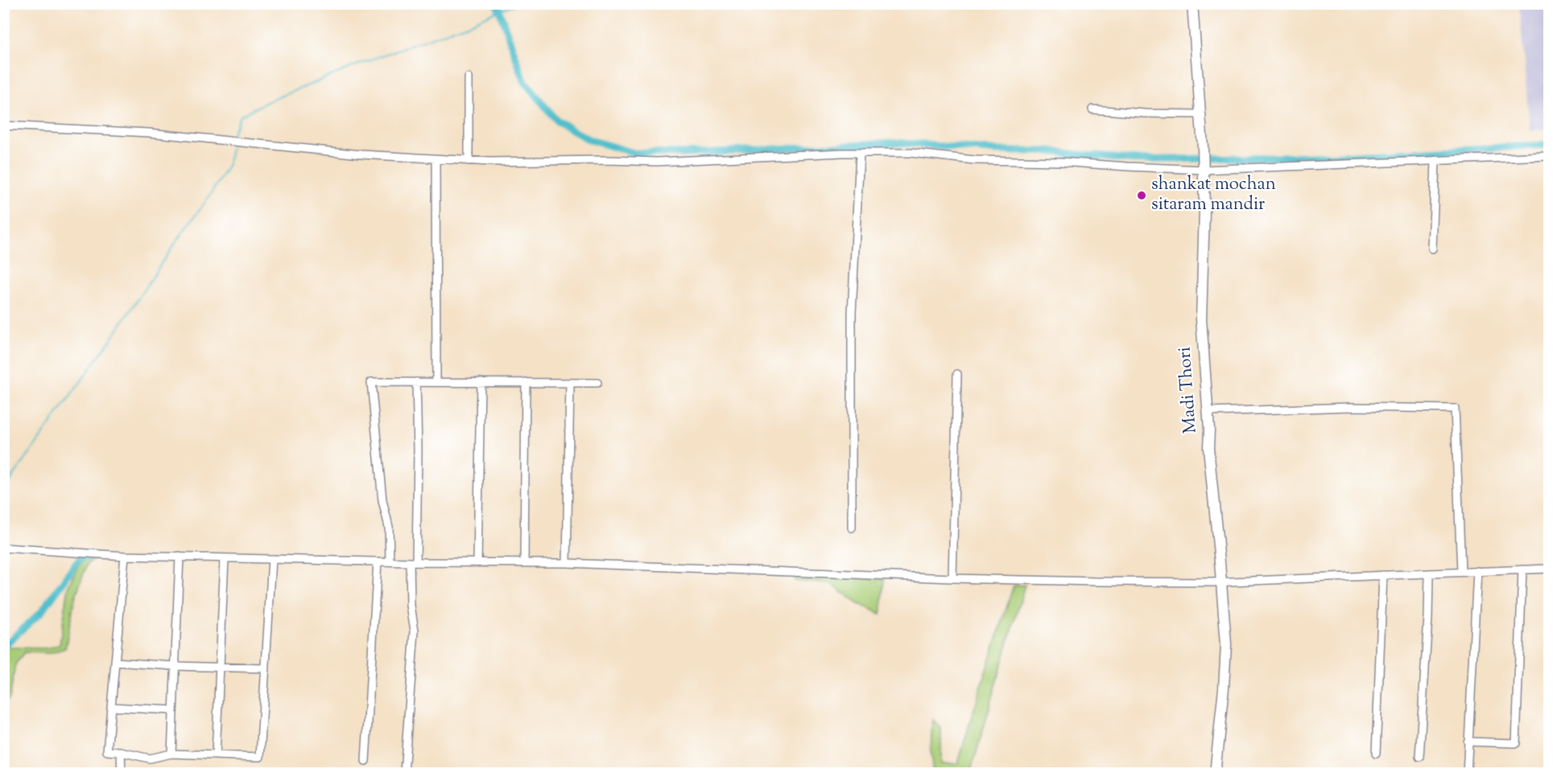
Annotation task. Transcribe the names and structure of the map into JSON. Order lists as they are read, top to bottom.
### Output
{
  "streets": {
    "main road": ["Madi Thori"]
  },
  "places": ["shankat mochan sitaram mandir"]
}
